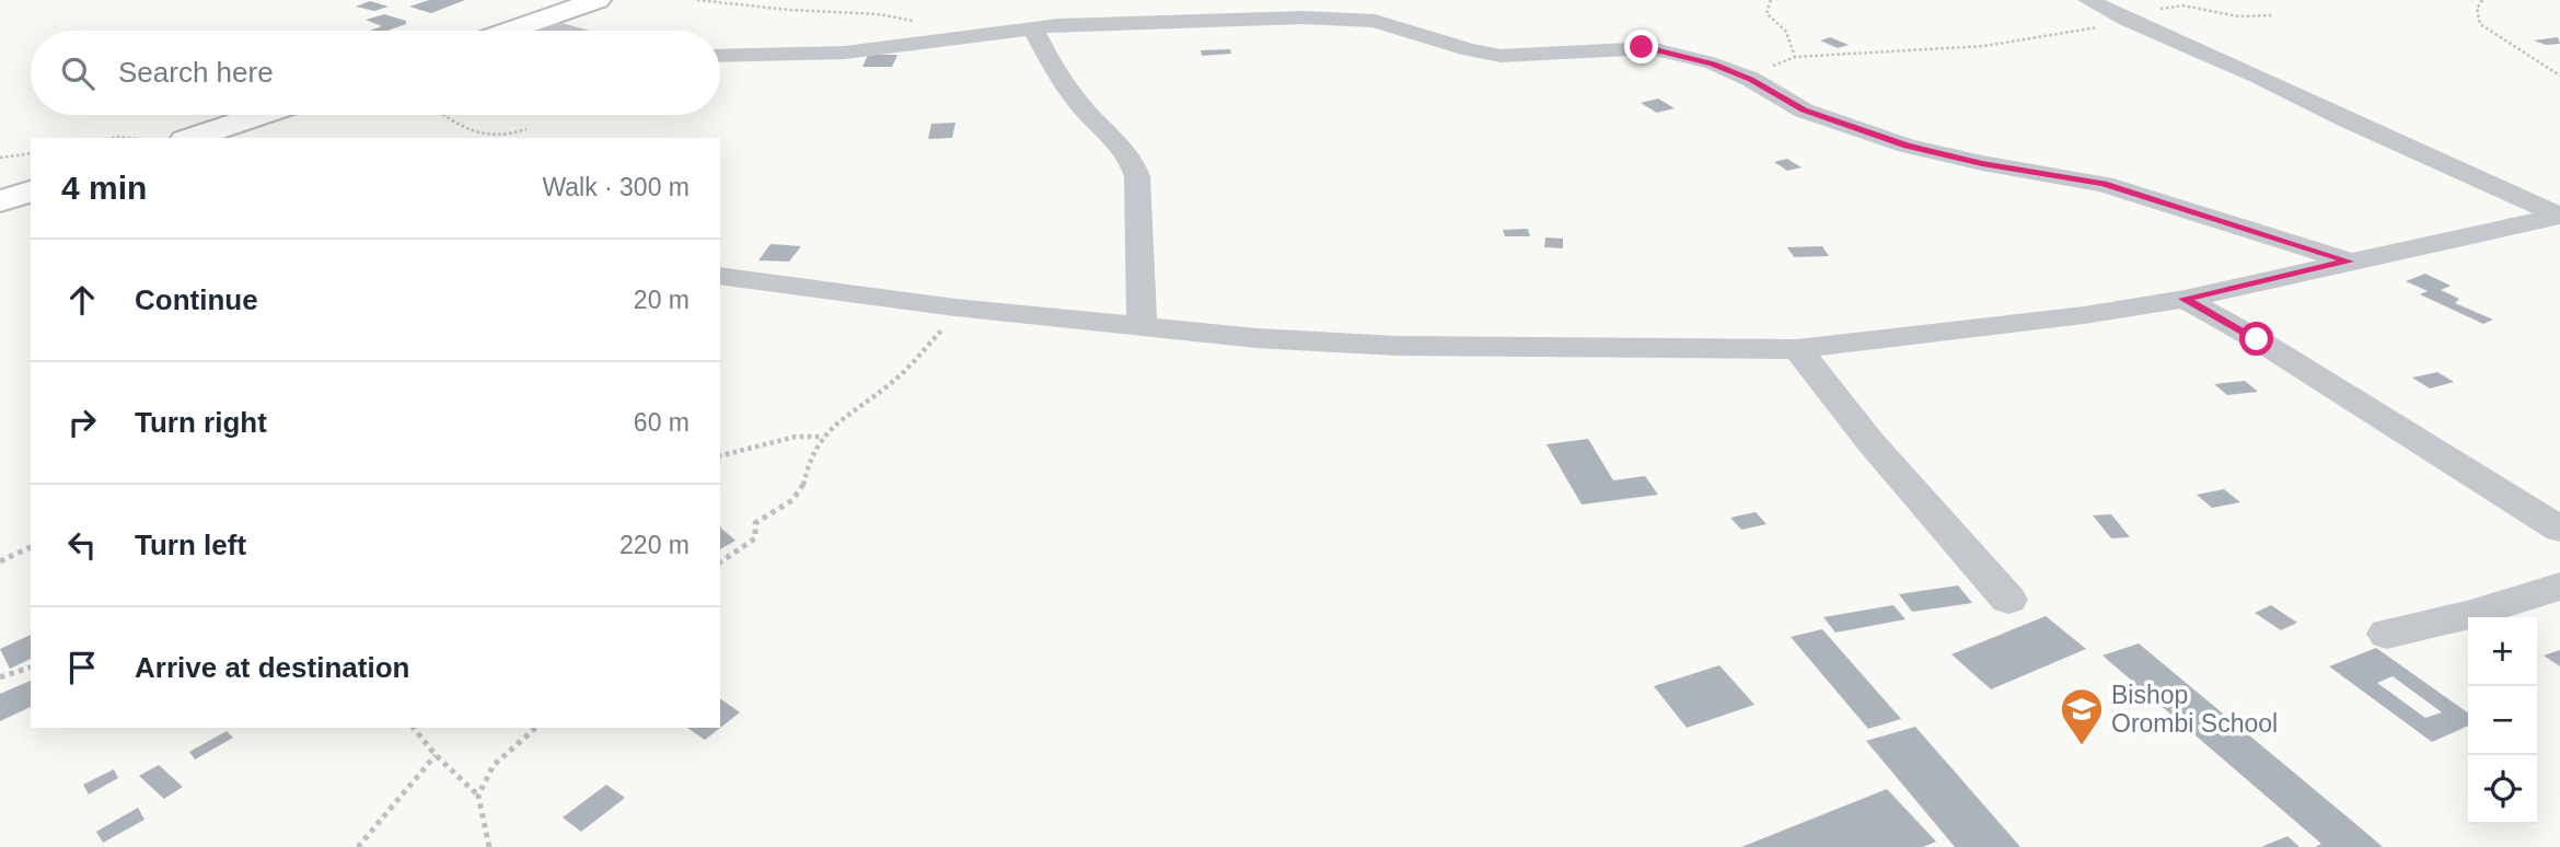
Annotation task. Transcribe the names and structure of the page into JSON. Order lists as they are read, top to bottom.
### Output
{
  "places": {
    "school or university": ["Bishop Orombi School"]
  },
  "page": {
    "search": "Search here",
    "heading": ["4 min", "Walk · 300 m"],
    "list": [
      ["Continue", "20 m"],
      ["Turn right", "60 m"],
      ["Turn left", "220 m"],
      "Arrive at destination"
    ],
    "map_buttons": ["+", "−"]
  }
}
